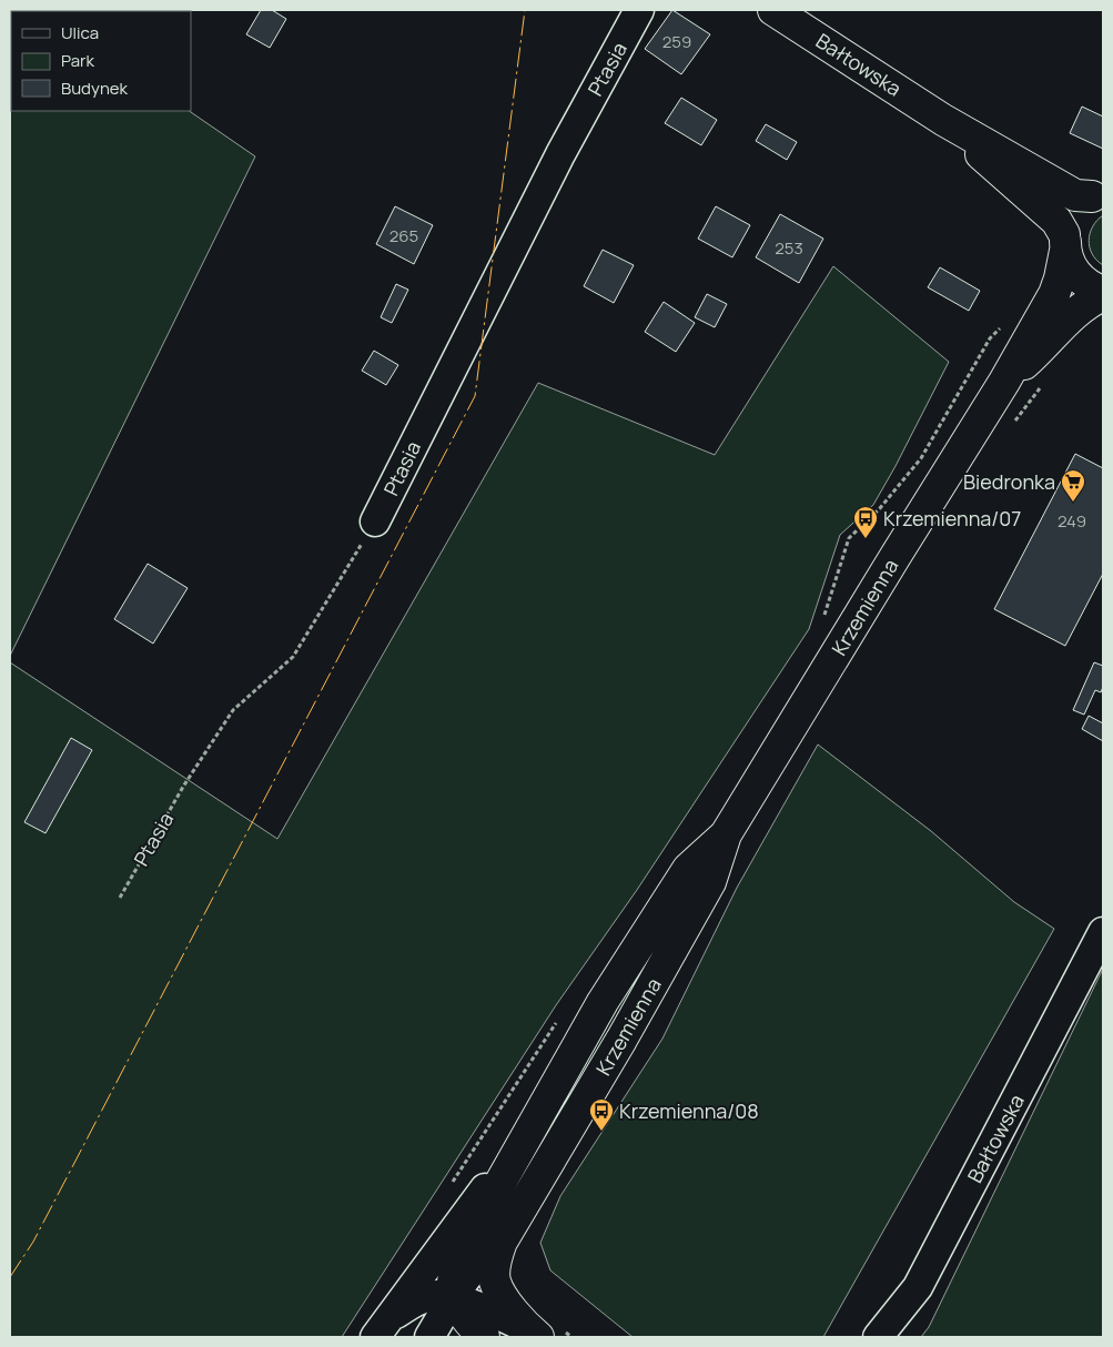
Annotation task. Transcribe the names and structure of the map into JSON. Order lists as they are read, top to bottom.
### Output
{
  "streets": {
    "main road": ["Bałtowska", "Krzemienna"],
    "street": ["Ptasia"]
  },
  "crossings": [
    ["Bałtowska", "Krzemienna"]
  ],
  "places": {
    "supermarket": ["Biedronka"],
    "bus stop": ["Krzemienna/07", "Krzemienna/08"]
  },
  "house_numbers": [
    "259",
    "265",
    "253",
    "249"
  ],
  "legend": ["Ulica", "Park", "Budynek"]
}
